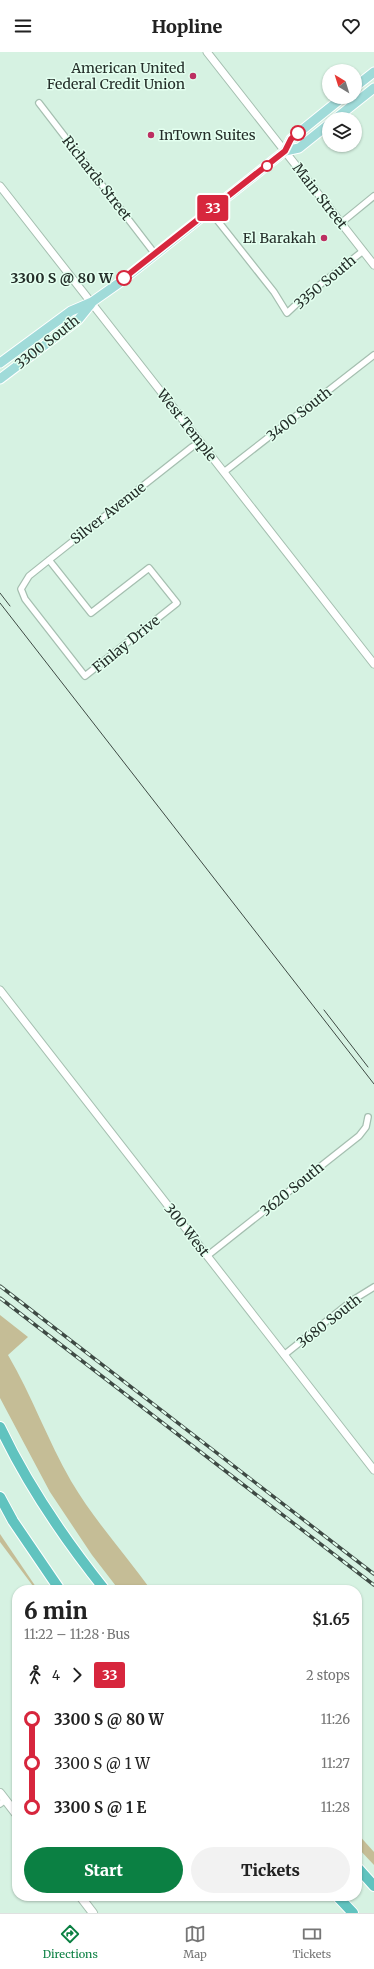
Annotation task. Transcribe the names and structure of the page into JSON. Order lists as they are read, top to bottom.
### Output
{
  "streets": {
    "main road": ["3300 South"],
    "street": [
      "Richards Street",
      "Main Street",
      "3350 South",
      "3400 South",
      "West Temple",
      "Silver Avenue",
      "Finlay Drive",
      "3620 South",
      "300 West",
      "3680 South"
    ]
  },
  "crossings": [
    ["Richards Street", "3300 South"],
    ["Main Street", "3350 South"],
    ["Main Street", "3300 South"],
    ["3350 South", "3300 South"],
    ["3300 South", "West Temple"],
    ["3400 South", "West Temple"],
    ["West Temple", "Silver Avenue"],
    ["Silver Avenue", "Finlay Drive"],
    ["3620 South", "300 West"],
    ["300 West", "3680 South"]
  ],
  "places": [
    "American United Federal Credit Union",
    "InTown Suites",
    "El Barakah",
    "3300 S @ 80 W"
  ],
  "lines": ["bus line 33"],
  "north": "top left",
  "page": {
    "header": "Hopline",
    "on_map": "33",
    "heading": ["6 min", "11:22 – 11:28 · Bus", "$1.65"],
    "legs": ["4", "33", "2 stops"],
    "list": [
      {
        "name": "3300 S @ 80 W",
        "value": "11:26"
      },
      {
        "name": "3300 S @ 1 W",
        "value": "11:27"
      },
      {
        "name": "3300 S @ 1 E",
        "value": "11:28"
      }
    ],
    "buttons": ["Start", "Tickets"],
    "tabs": ["Directions", "Map", "Tickets"]
  }
}
